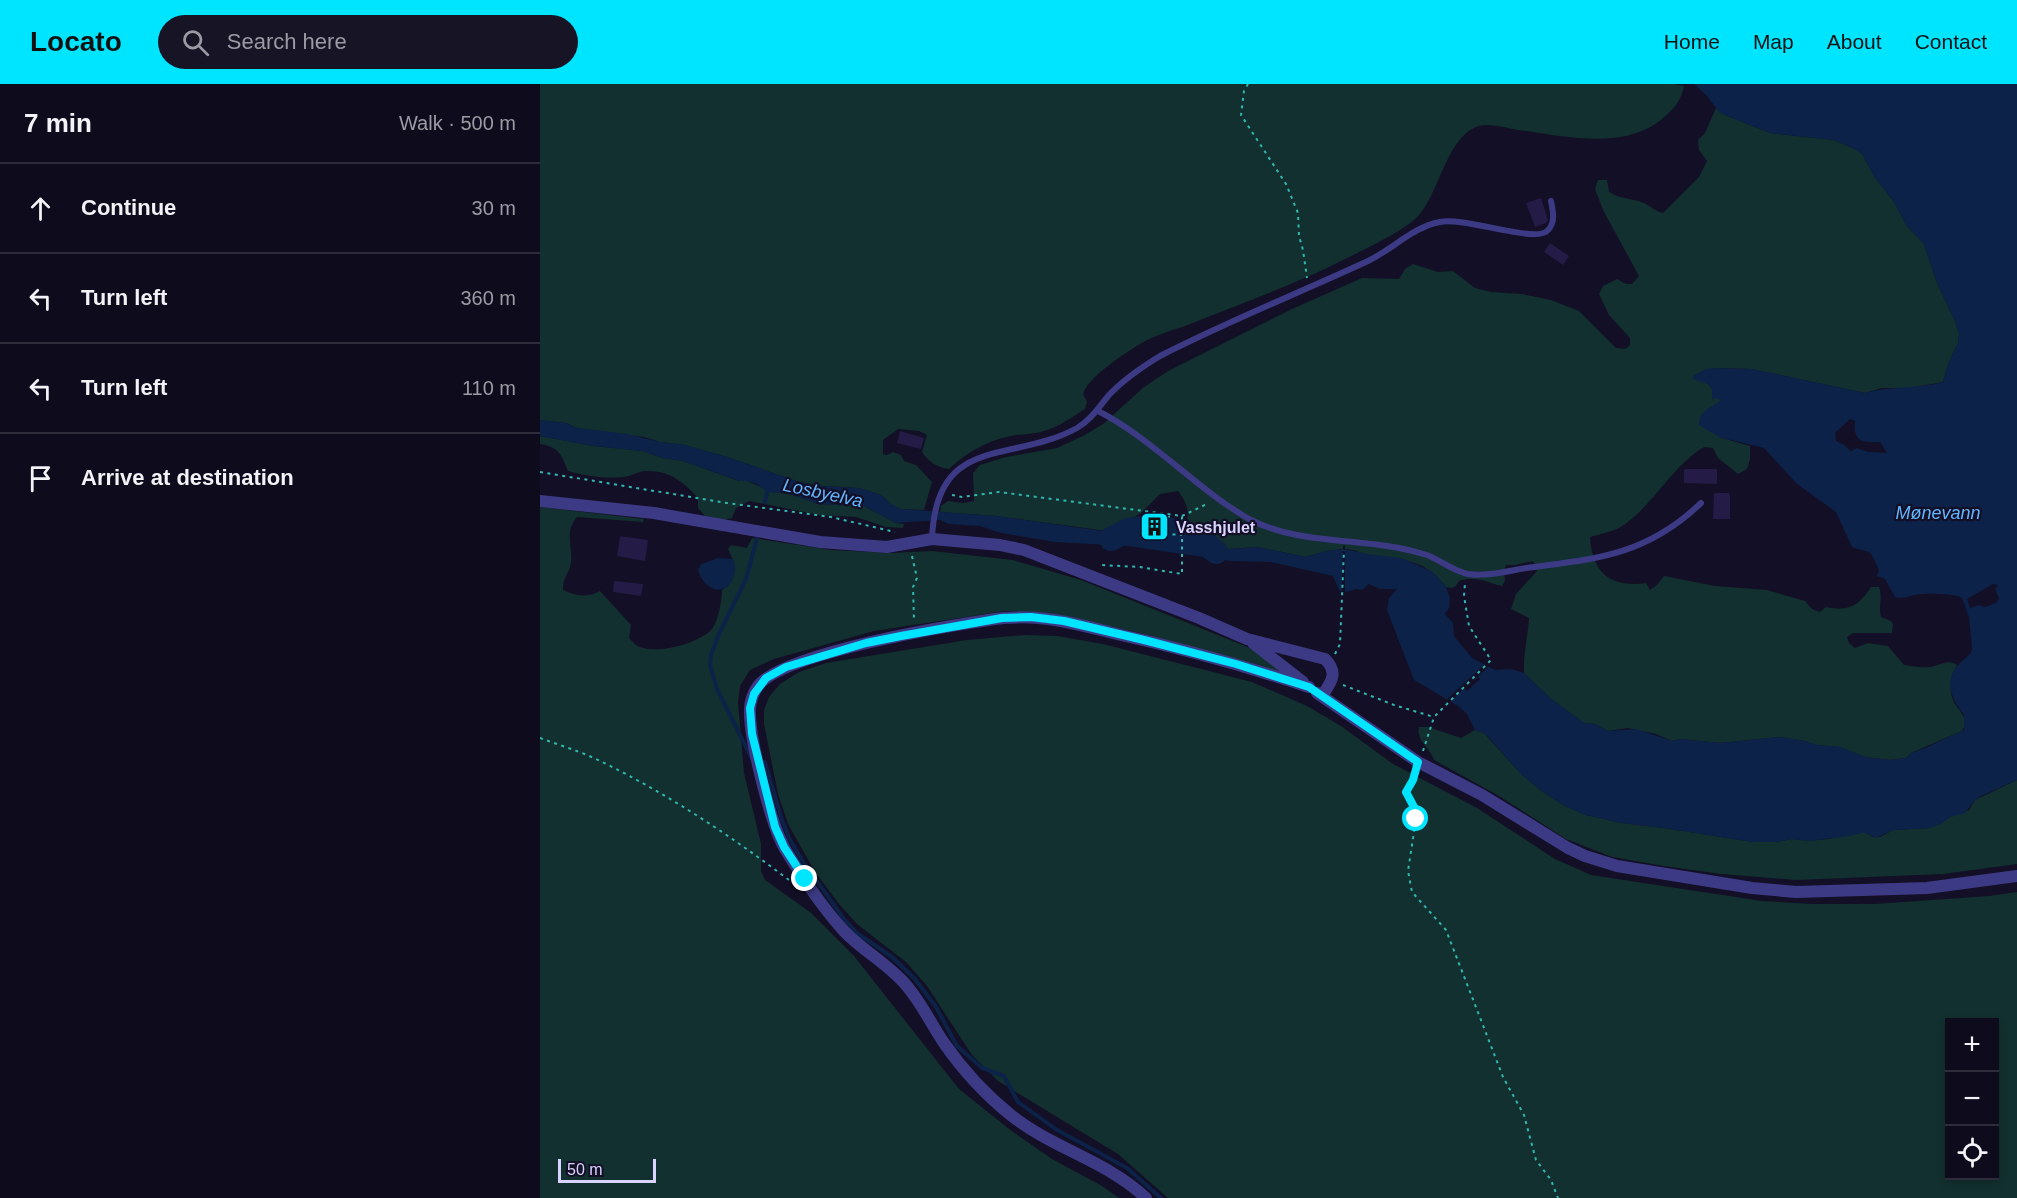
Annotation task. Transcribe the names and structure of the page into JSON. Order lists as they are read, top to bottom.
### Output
{
  "water": ["Losbyelva", "Mønevann"],
  "places": {
    "building": ["Vasshjulet"]
  },
  "scale_bar": "50 m",
  "page": {
    "header": "Locato",
    "search": "Search here",
    "nav": [
      "Home",
      "Map",
      "About",
      "Contact"
    ],
    "heading": ["7 min", "Walk · 500 m"],
    "list": [
      ["Continue", "30 m"],
      ["Turn left", "360 m"],
      ["Turn left", "110 m"],
      "Arrive at destination"
    ],
    "map_buttons": ["+", "−"],
    "scale": "50 m"
  }
}
